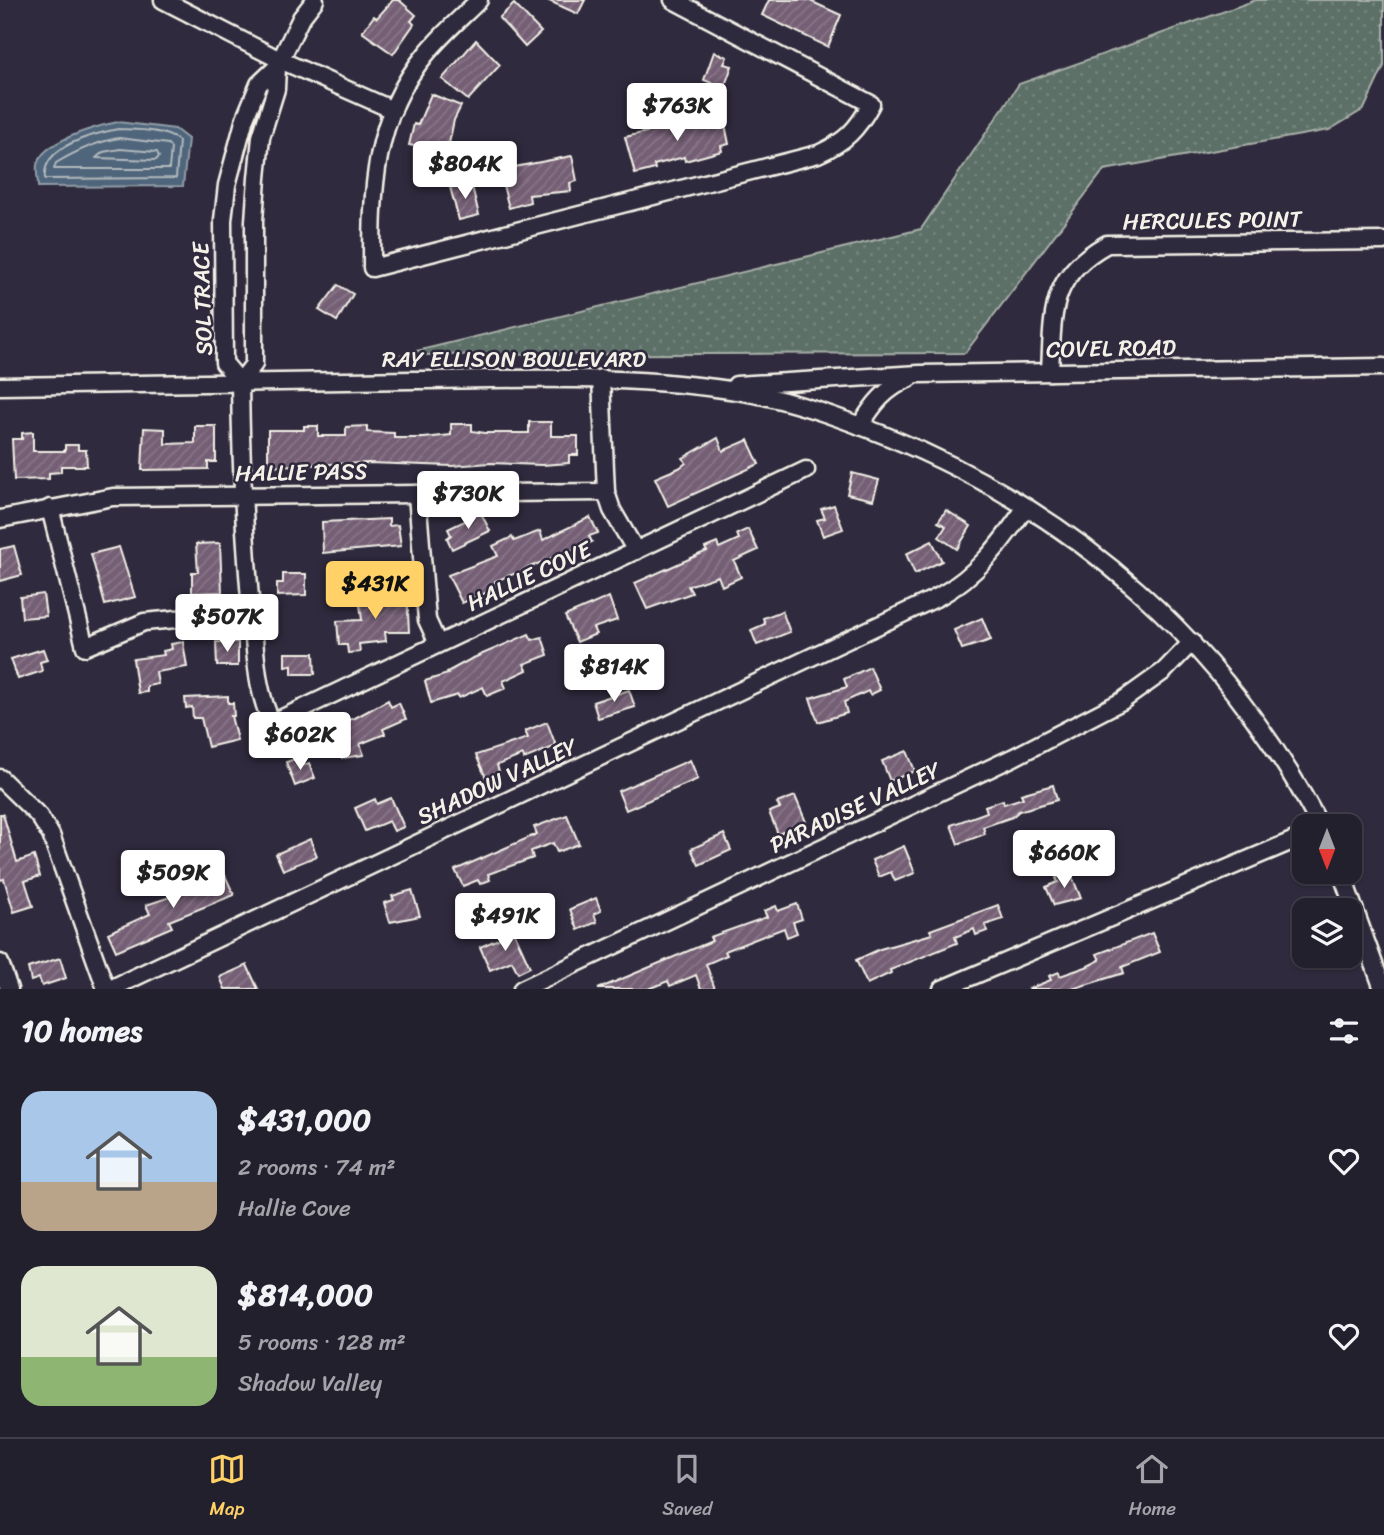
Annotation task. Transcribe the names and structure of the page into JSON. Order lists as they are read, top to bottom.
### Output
{
  "streets": {
    "street": [
      "HERCULES POINT",
      "SOL TRACE",
      "COVEL ROAD",
      "RAY ELLISON BOULEVARD",
      "HALLIE PASS",
      "HALLIE COVE",
      "SHADOW VALLEY",
      "PARADISE VALLEY"
    ]
  },
  "crossings": [
    ["HERCULES POINT", "COVEL ROAD"],
    ["SOL TRACE", "RAY ELLISON BOULEVARD"],
    ["COVEL ROAD", "RAY ELLISON BOULEVARD"],
    ["RAY ELLISON BOULEVARD", "SHADOW VALLEY"],
    ["RAY ELLISON BOULEVARD", "PARADISE VALLEY"]
  ],
  "north": "bottom",
  "page": {
    "price": [
      "$763K",
      "$804K",
      "$730K",
      "$431K",
      "$507K",
      "$814K",
      "$602K",
      "$660K",
      "$509K",
      "$491K"
    ],
    "heading": "10 homes",
    "list": [
      {
        "name": "$431,000",
        "note": "2 rooms · 74 m² · Hallie Cove"
      },
      {
        "name": "$814,000",
        "note": "5 rooms · 128 m² · Shadow Valley"
      }
    ],
    "tabs": ["Map", "Saved", "Home"]
  }
}
